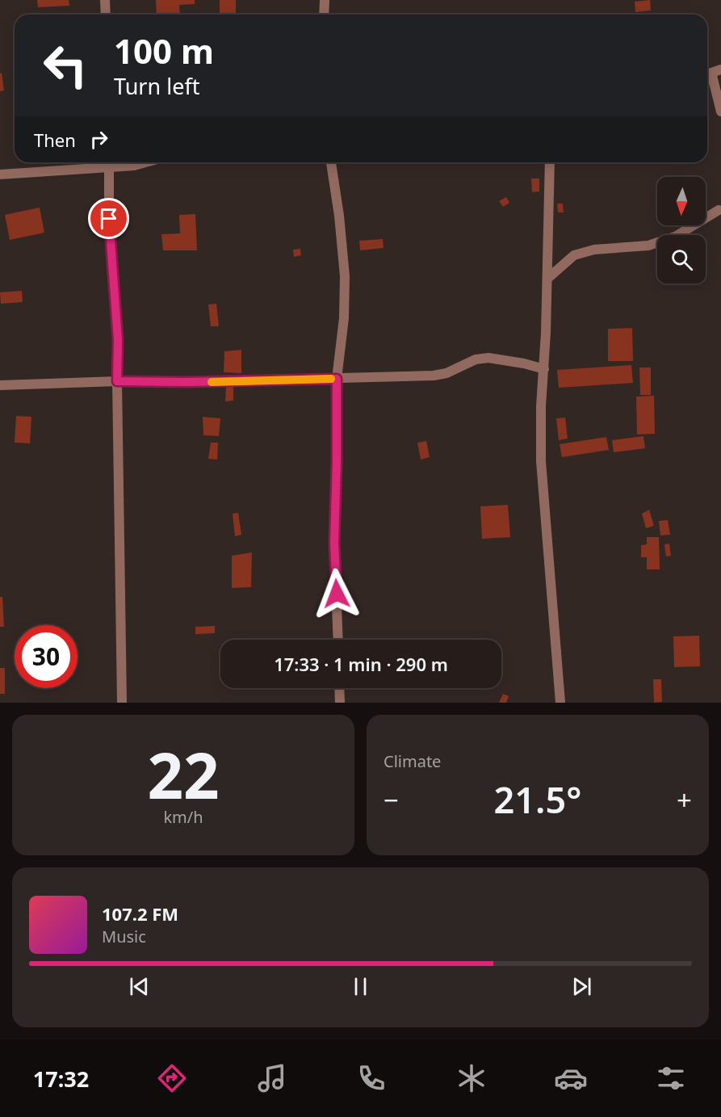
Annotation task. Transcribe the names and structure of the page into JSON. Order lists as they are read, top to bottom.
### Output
{
  "north": "bottom",
  "page": {
    "turn": ["100 m", "Turn left"],
    "then": "Then",
    "limit": "30",
    "trip": "17:33 · 1 min · 290 m",
    "tile": [
      ["22", "km/h"],
      "Climate"
    ],
    "heat": ["−", "21.5°", "+"],
    "song": ["107.2 FM", "Music"],
    "tabs": "17:32"
  }
}
